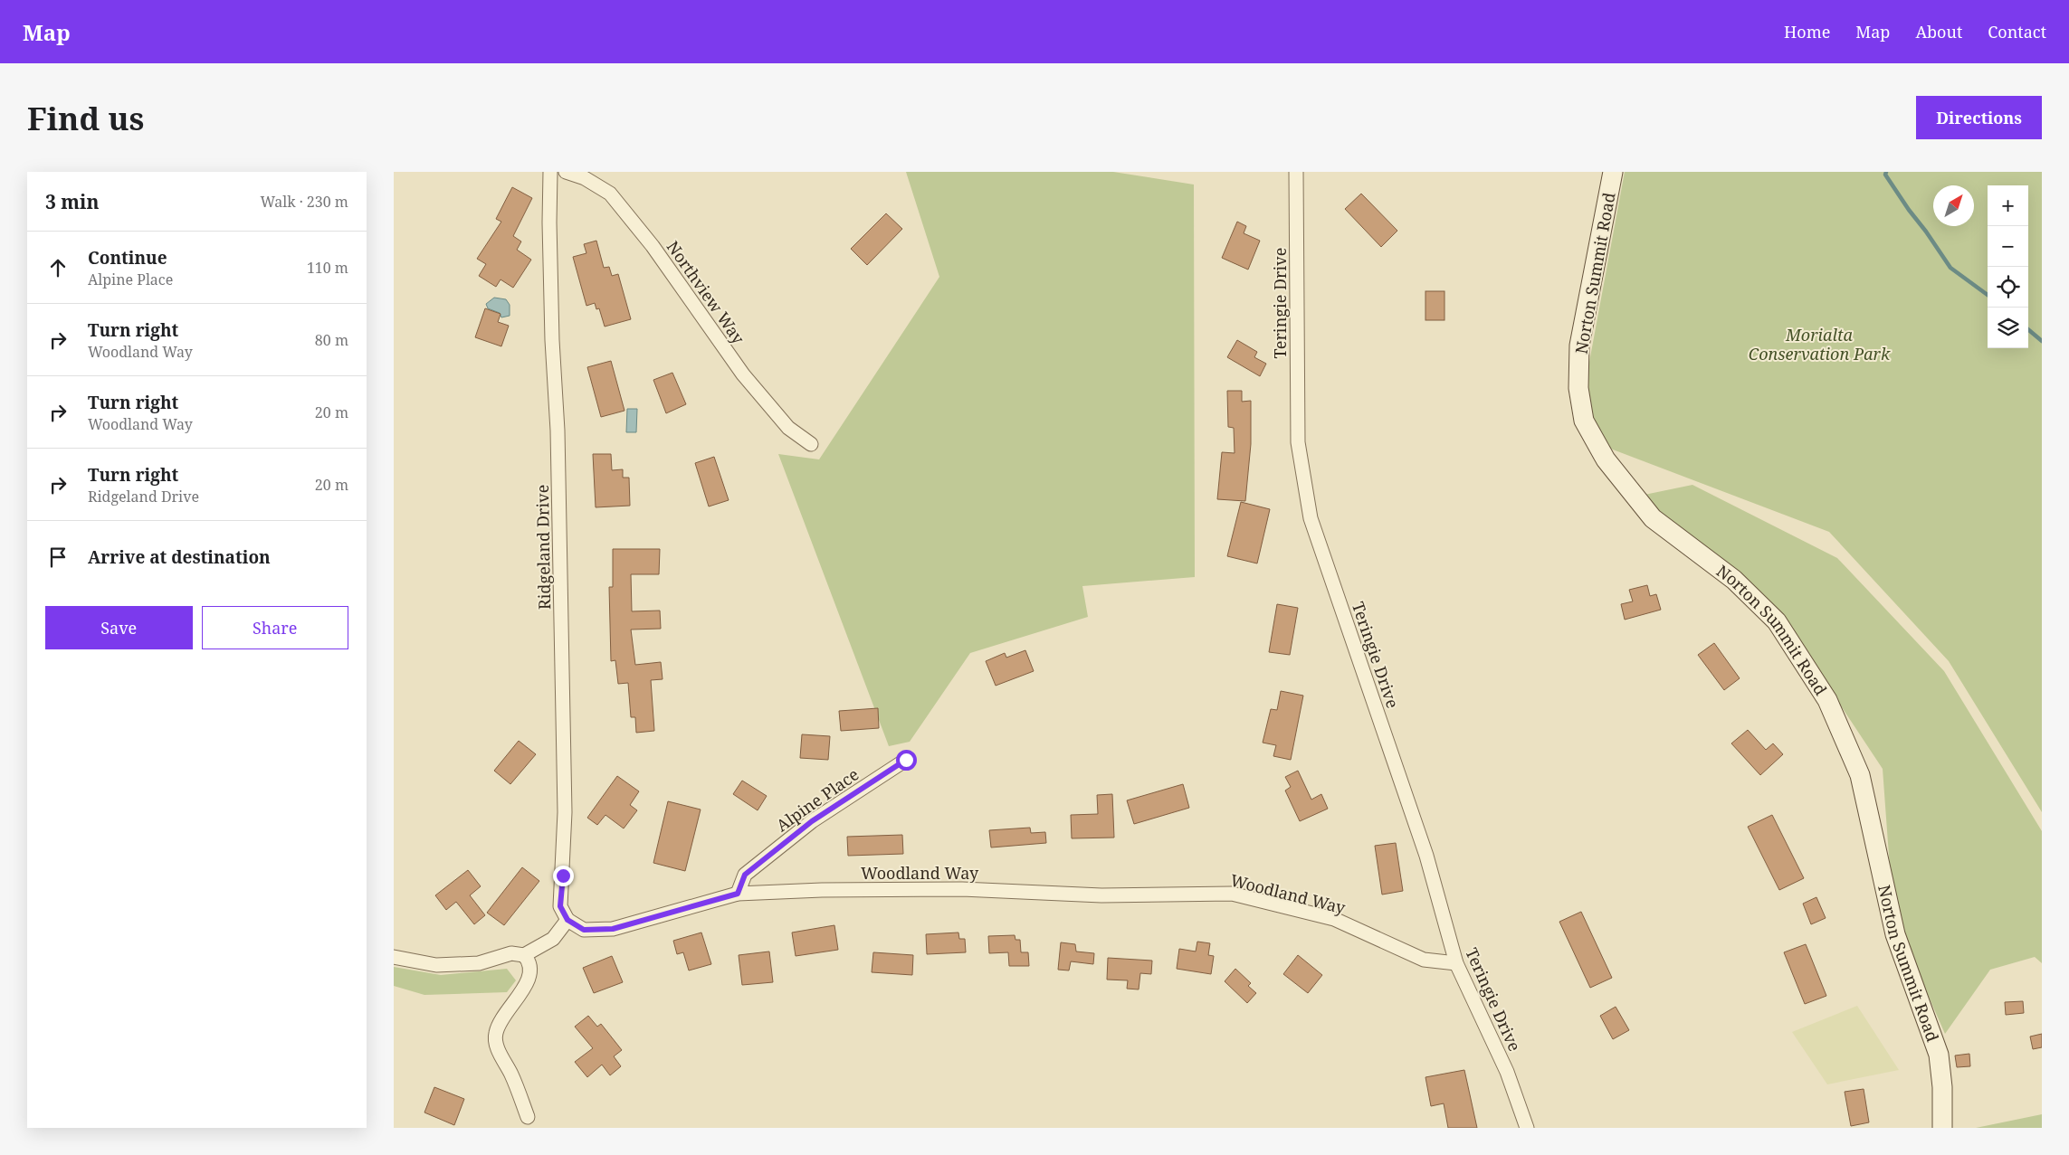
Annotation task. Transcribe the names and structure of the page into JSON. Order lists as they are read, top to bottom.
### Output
{
  "streets": {
    "main road": ["Norton Summit Road"],
    "street": [
      "Northview Way",
      "Teringie Drive",
      "Ridgeland Drive",
      "Alpine Place",
      "Woodland Way"
    ]
  },
  "crossings": [
    ["Teringie Drive", "Woodland Way"],
    ["Ridgeland Drive", "Woodland Way"],
    ["Alpine Place", "Woodland Way"]
  ],
  "parks": ["Morialta Conservation Park"],
  "north": "top right",
  "page": {
    "header": "Map",
    "nav": [
      "Home",
      "Map",
      "About",
      "Contact"
    ],
    "buttons": [
      "Directions",
      ["Save", "Share"]
    ],
    "title": "Find us",
    "heading": ["3 min", "Walk · 230 m"],
    "map_buttons": ["+", "−"],
    "list": [
      ["Continue", "Alpine Place", "110 m"],
      ["Turn right", "Woodland Way", "80 m"],
      ["Turn right", "Woodland Way", "20 m"],
      ["Turn right", "Ridgeland Drive", "20 m"],
      "Arrive at destination"
    ]
  }
}
